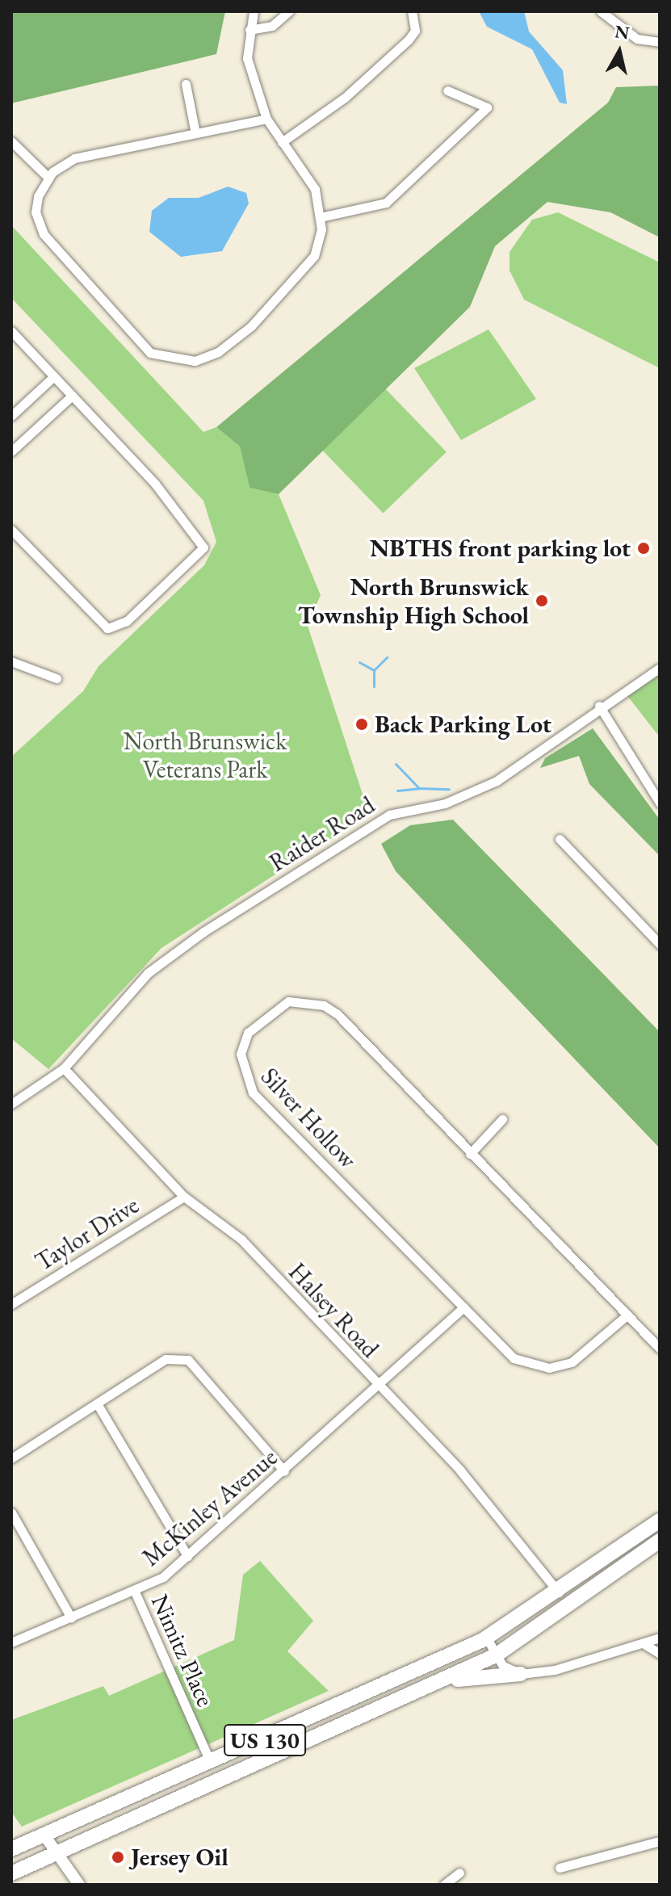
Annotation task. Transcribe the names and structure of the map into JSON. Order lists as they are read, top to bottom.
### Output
{
  "streets": {
    "highway": ["US 130"],
    "street": [
      "Raider Road",
      "Silver Hollow",
      "Taylor Drive",
      "Halsey Road",
      "McKinley Avenue",
      "Nimitz Place"
    ]
  },
  "crossings": [
    ["Raider Road", "Halsey Road"],
    ["Silver Hollow", "McKinley Avenue"],
    ["Taylor Drive", "Halsey Road"],
    ["Halsey Road", "McKinley Avenue"],
    ["Halsey Road", "US 130"],
    ["McKinley Avenue", "Nimitz Place"],
    ["Nimitz Place", "US 130"]
  ],
  "parks": ["North Brunswick Veterans Park"],
  "places": [
    "NBTHS front parking lot",
    "North Brunswick Township High School",
    "Back Parking Lot",
    "Jersey Oil"
  ],
  "north": "top"
}
